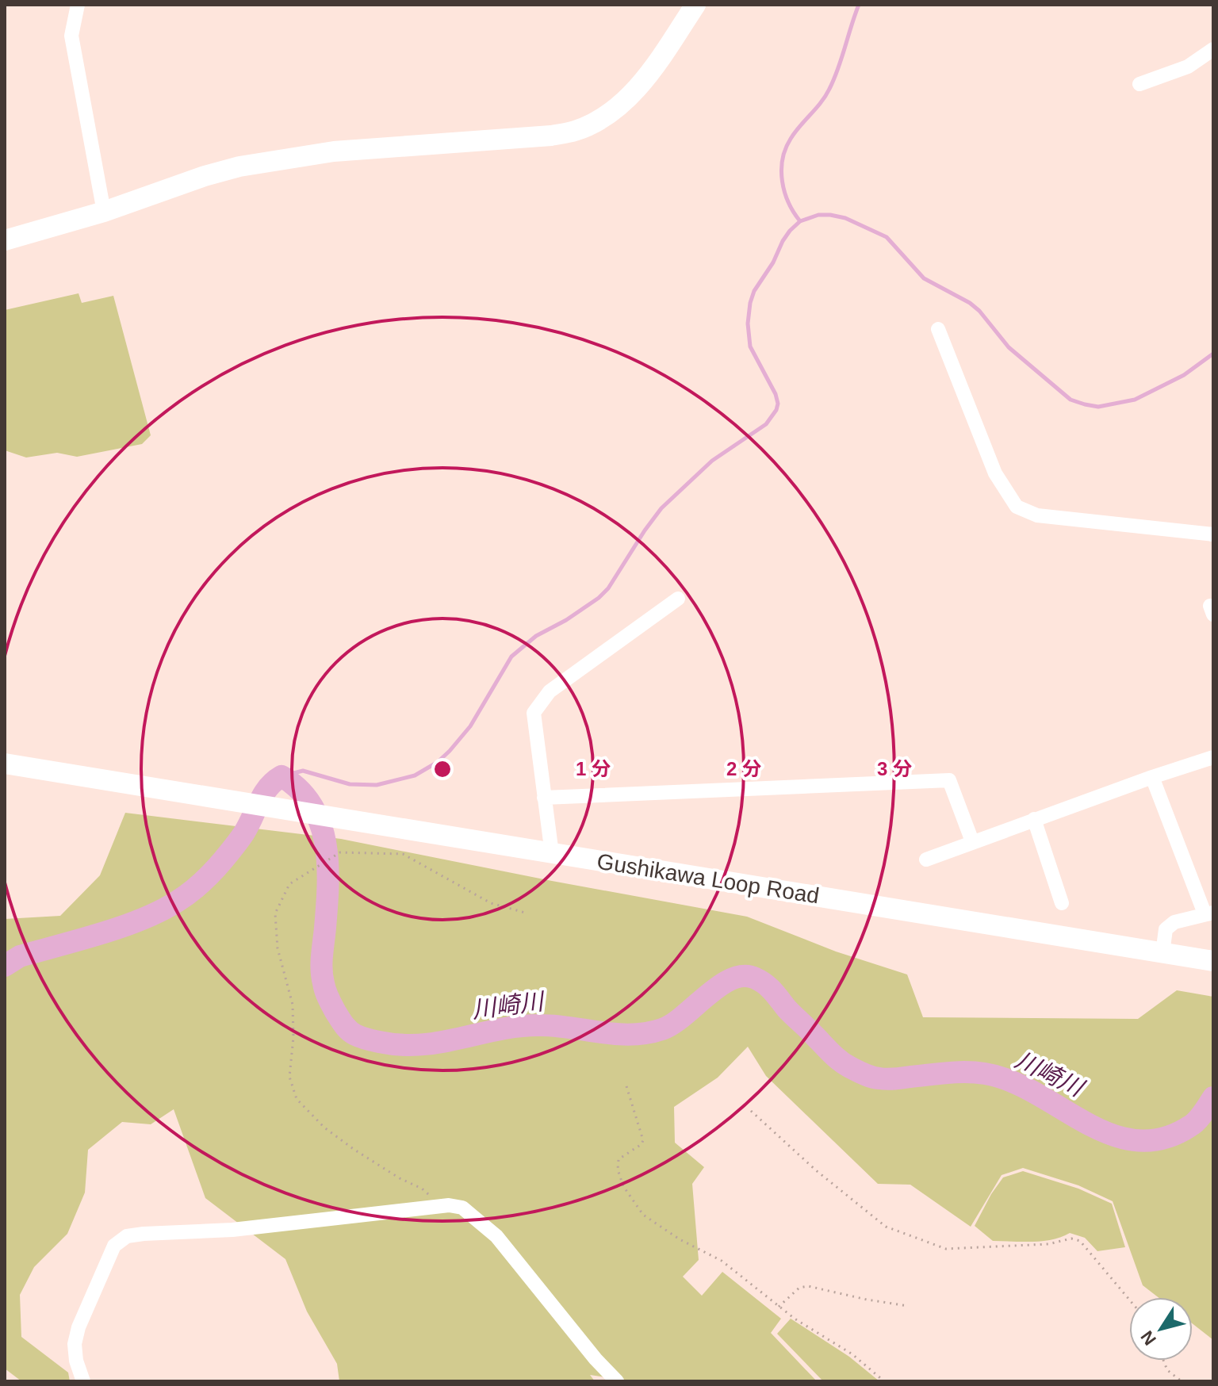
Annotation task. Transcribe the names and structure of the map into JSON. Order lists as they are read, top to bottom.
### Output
{
  "streets": {
    "main road": ["Gushikawa Loop Road"]
  },
  "water": ["川崎川"],
  "north": "bottom left",
  "rings": ["1 分", "2 分", "3 分"]
}
